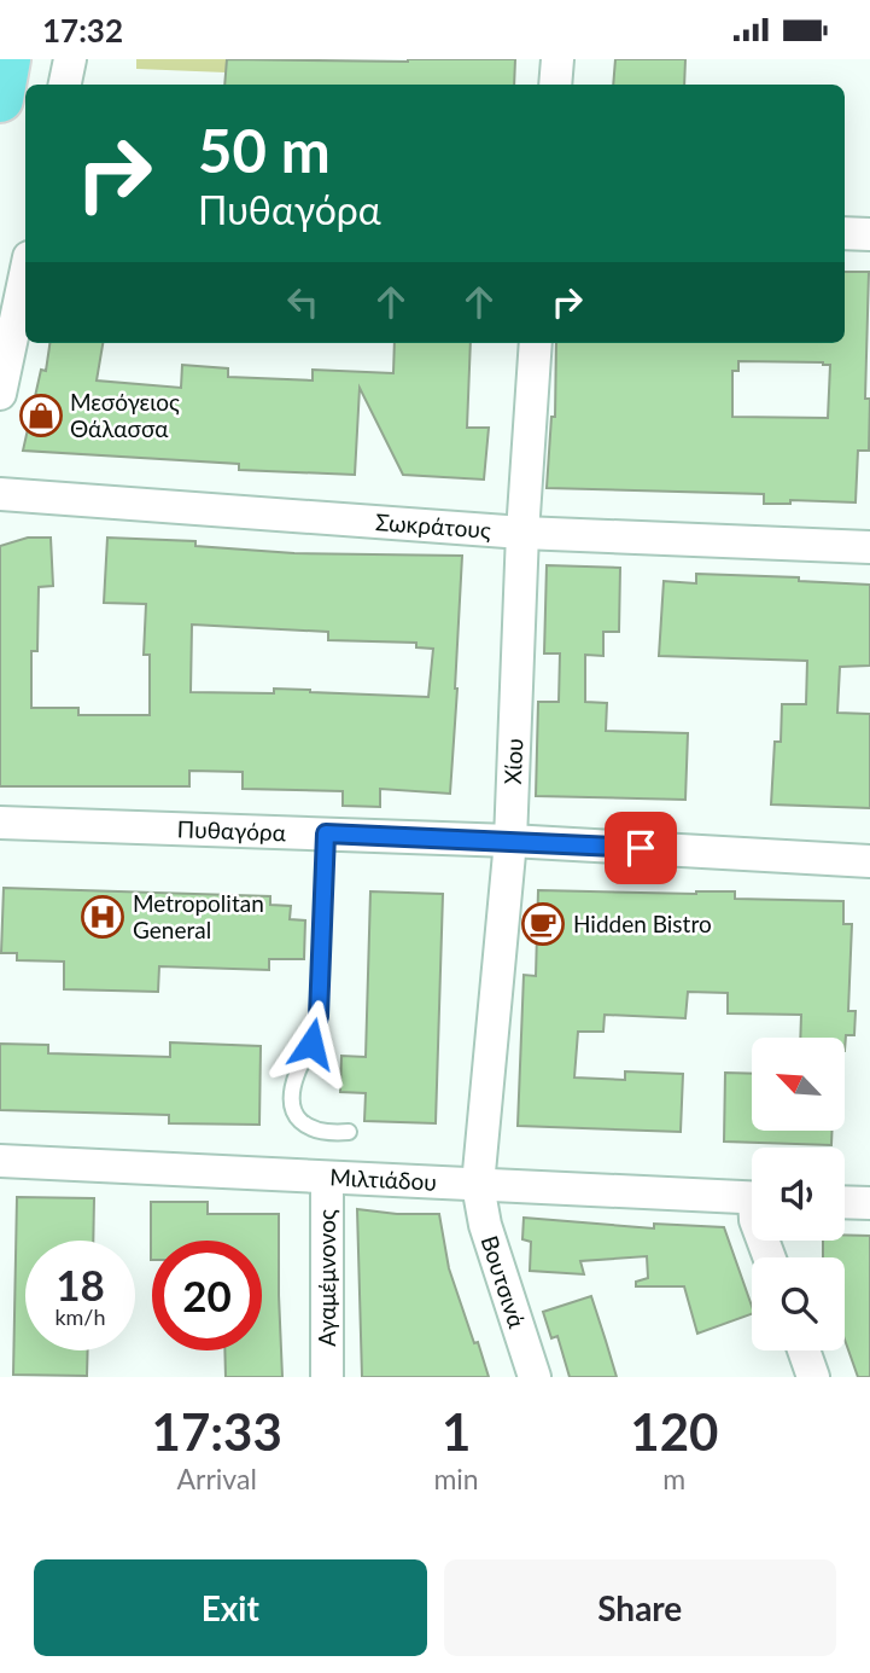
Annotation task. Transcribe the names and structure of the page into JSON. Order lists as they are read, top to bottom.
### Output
{
  "streets": {
    "street": [
      "Σωκράτους",
      "Χίου",
      "Πυθαγόρα",
      "Μιλτιάδου",
      "Αγαμέμνονος",
      "Βουτσινά"
    ]
  },
  "crossings": [
    ["Σωκράτους", "Χίου"],
    ["Χίου", "Πυθαγόρα"],
    ["Χίου", "Μιλτιάδου"],
    ["Χίου", "Βουτσινά"],
    ["Μιλτιάδου", "Αγαμέμνονος"],
    ["Μιλτιάδου", "Βουτσινά"]
  ],
  "places": {
    "shop": ["Μεσόγειος Θάλασσα"],
    "hospital": ["Metropolitan General"],
    "cafe": ["Hidden Bistro"]
  },
  "north": "top left",
  "page": {
    "status": "17:32",
    "turn": ["50 m", "Πυθαγόρα"],
    "speed": "18 km/h",
    "limit": "20",
    "eta": [
      "17:33",
      "Arrival",
      "1",
      "min",
      "120",
      "m"
    ],
    "buttons": ["Exit", "Share"]
  }
}
